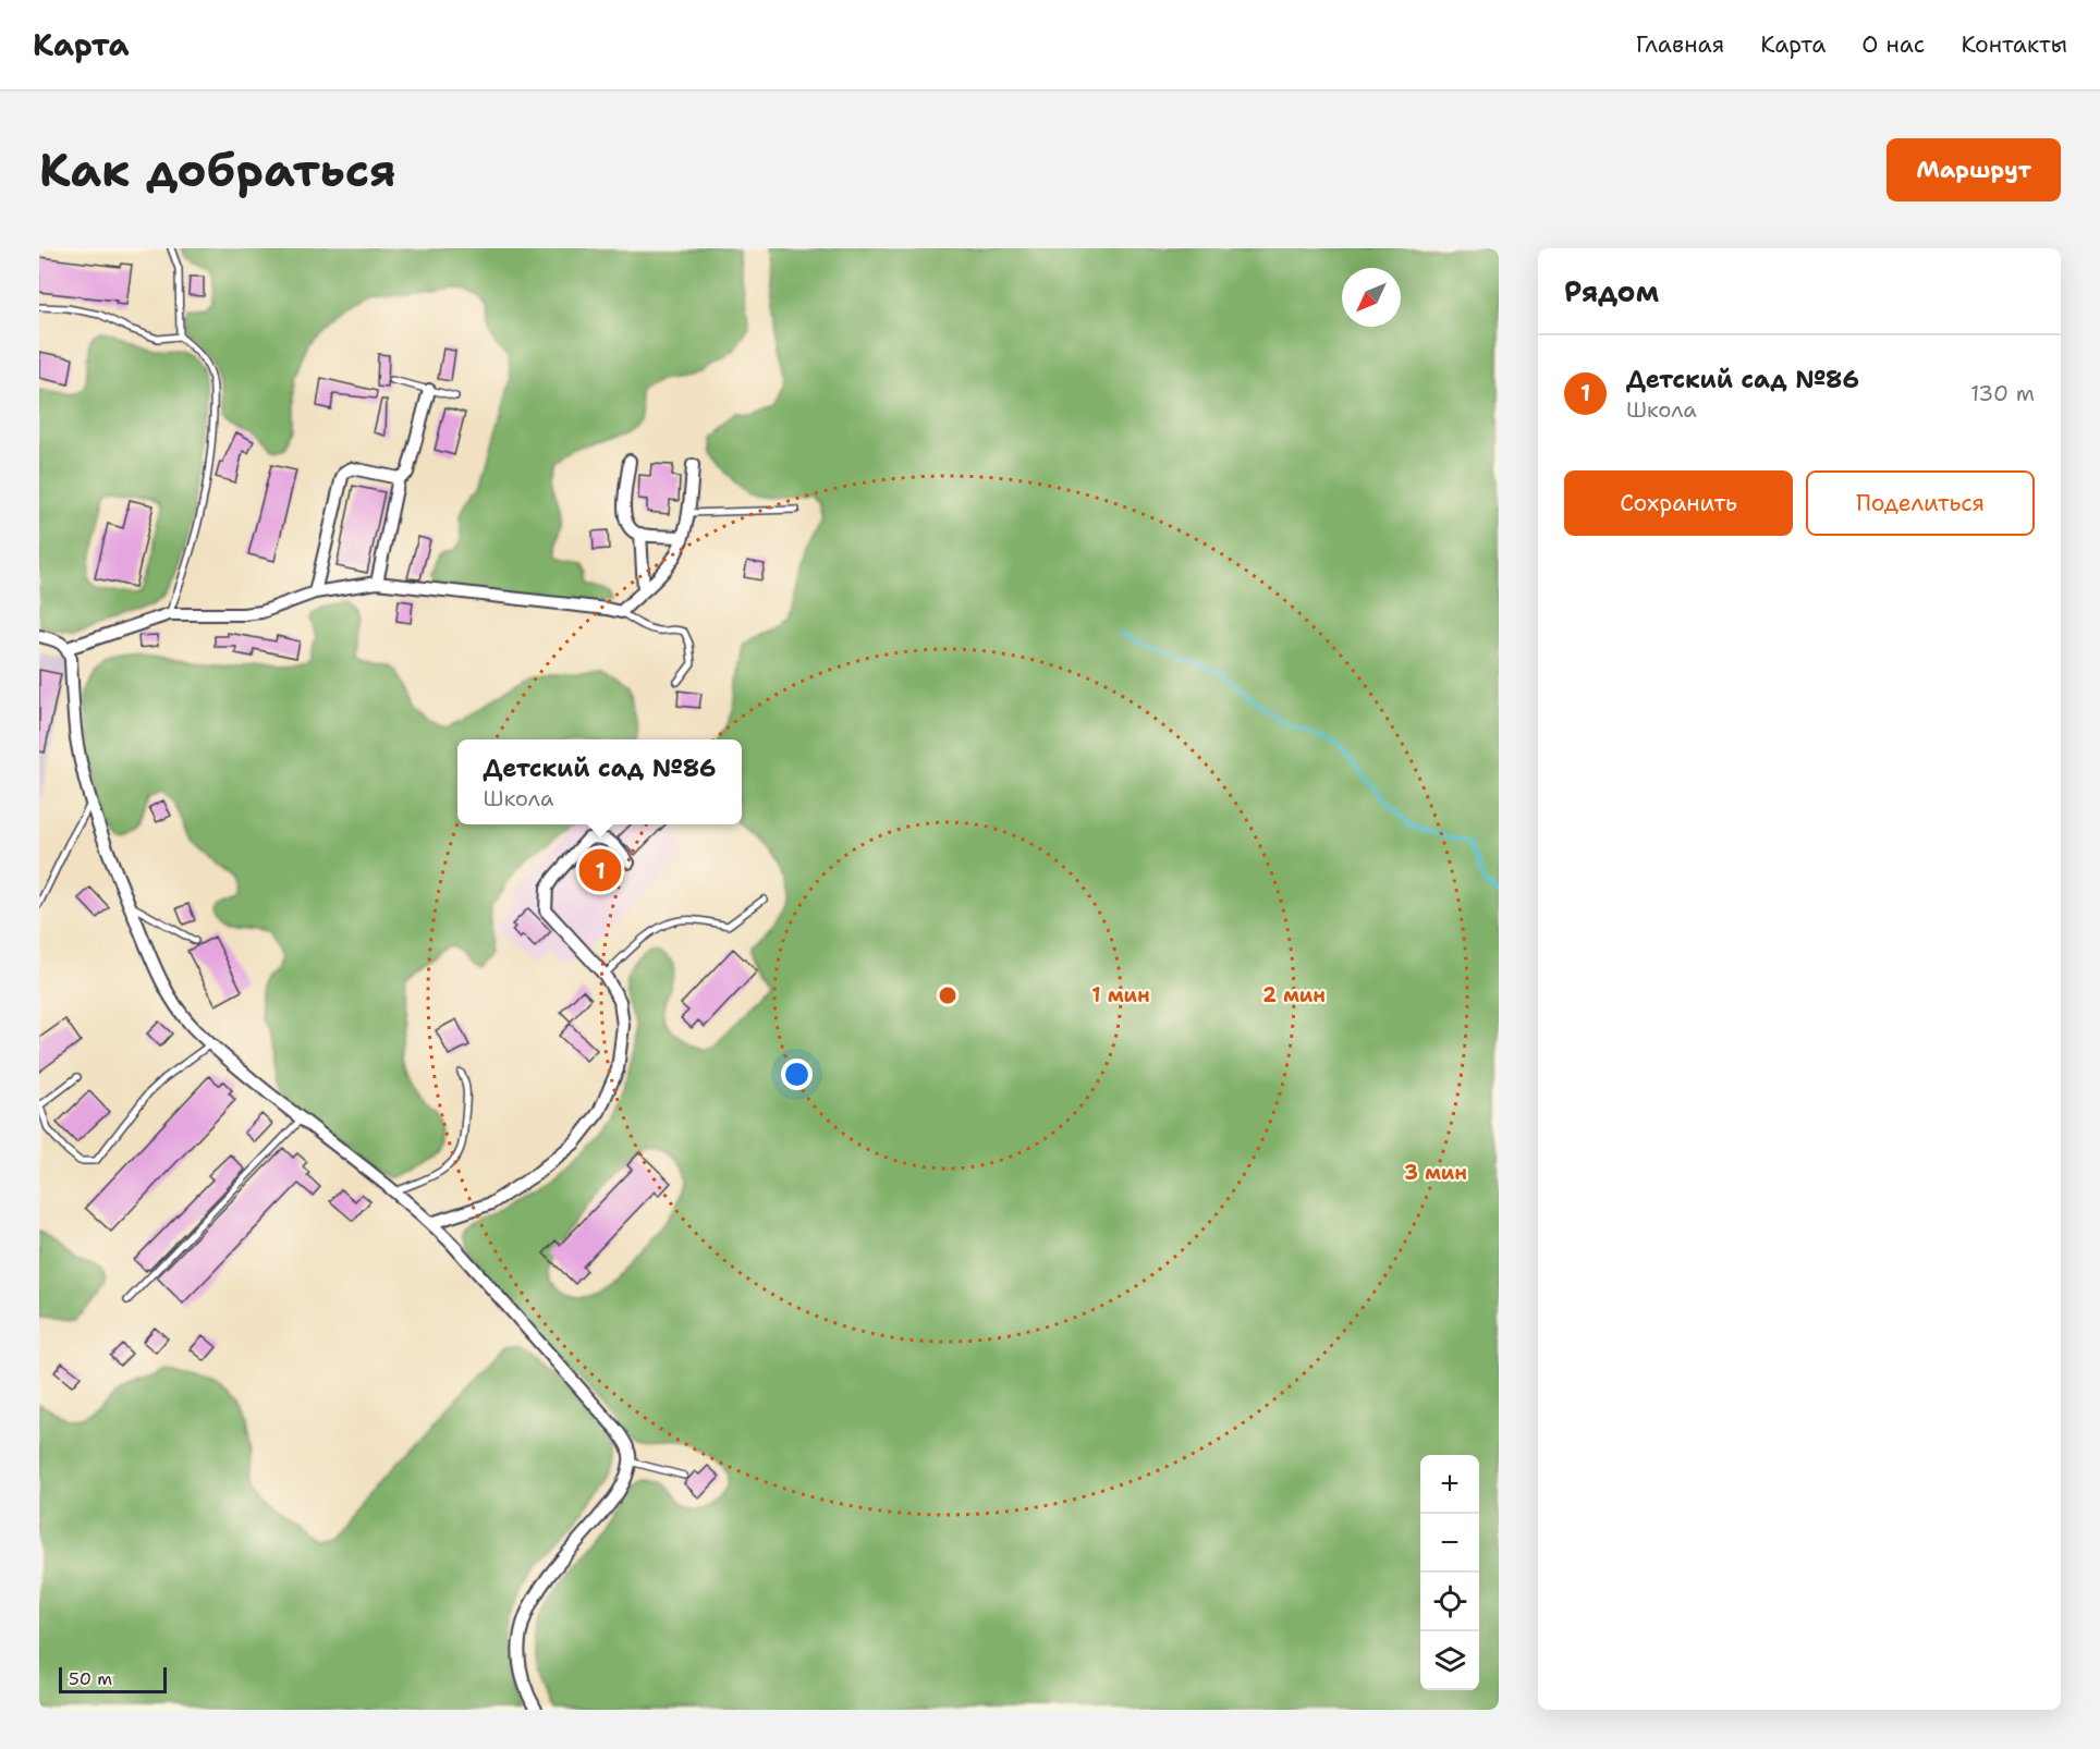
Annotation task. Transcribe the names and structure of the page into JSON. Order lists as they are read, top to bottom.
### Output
{
  "scale_bar": "50 m",
  "north": "bottom left",
  "page": {
    "header": "Карта",
    "nav": [
      "Главная",
      "Карта",
      "О нас",
      "Контакты"
    ],
    "buttons": [
      "Маршрут",
      ["Сохранить", "Поделиться"]
    ],
    "title": "Как добраться",
    "heading": "Рядом",
    "list": [
      {
        "mark": "1",
        "name": "Детский сад №86",
        "note": "Школа",
        "value": "130 m"
      }
    ],
    "popup": ["Детский сад №86", "Школа"],
    "pins": "1",
    "map_buttons": ["+", "−"],
    "scale": "50 m"
  },
  "rings": ["1 мин", "2 мин", "3 мин"]
}
